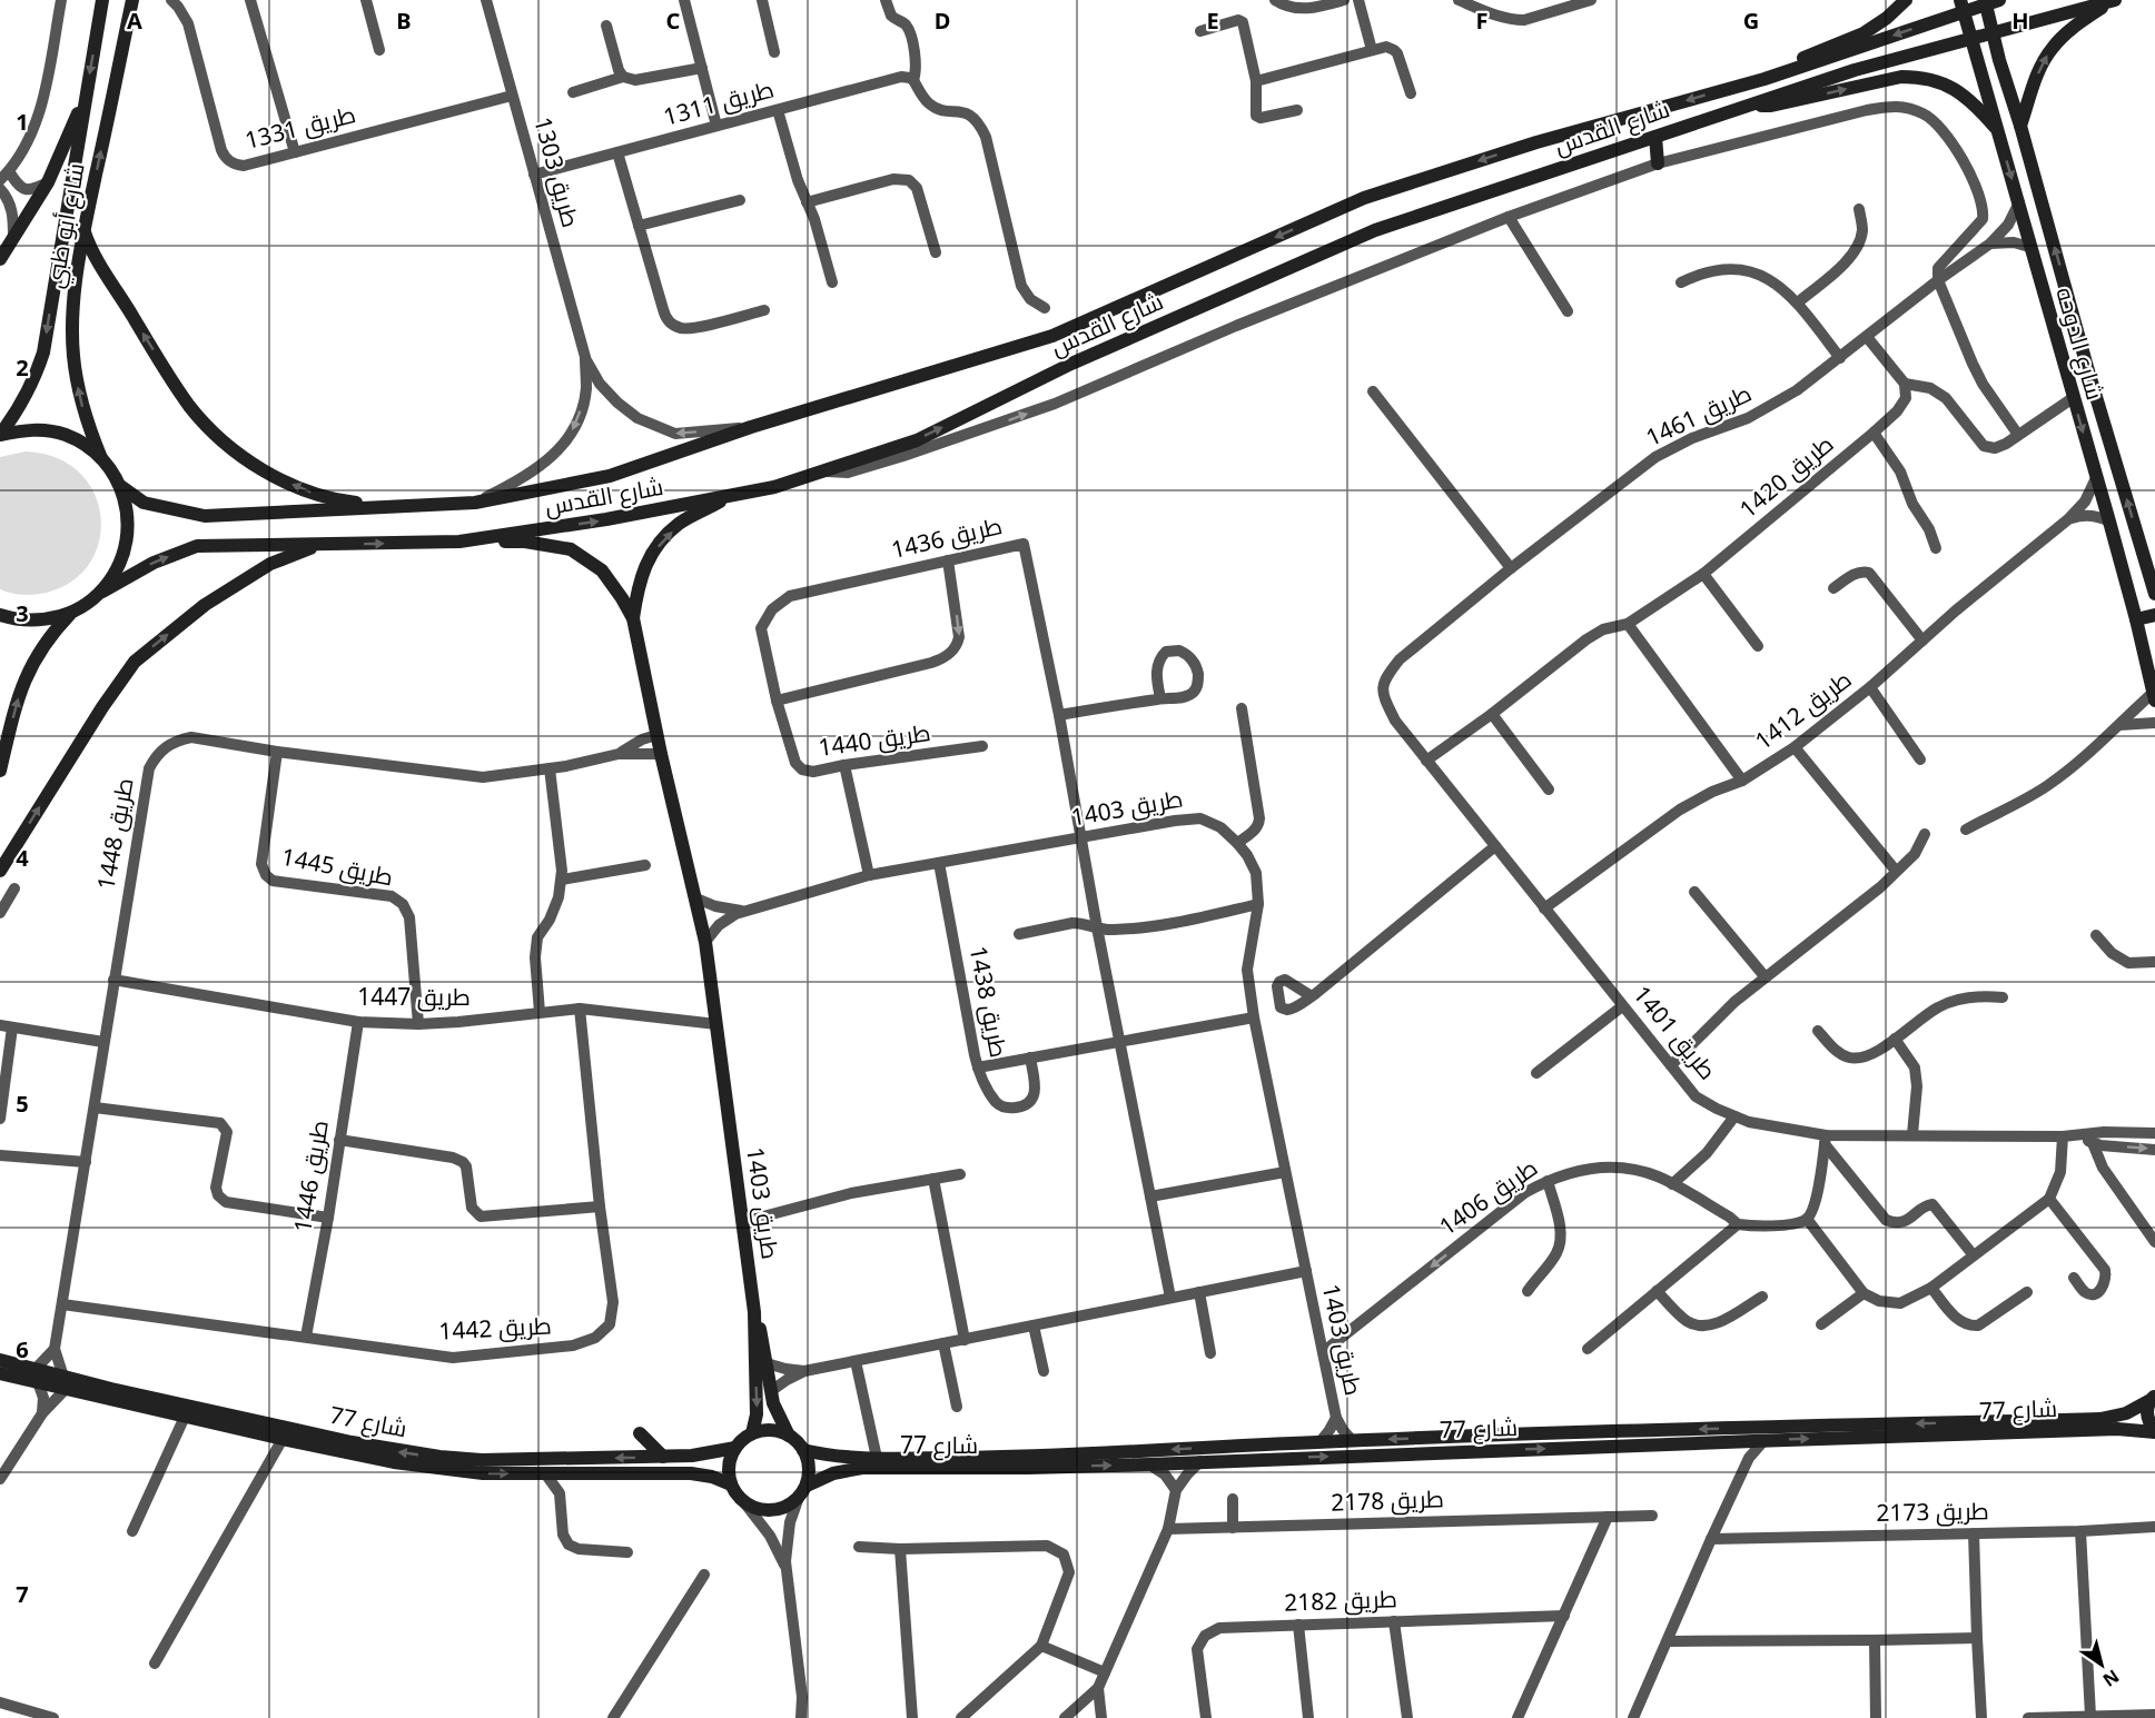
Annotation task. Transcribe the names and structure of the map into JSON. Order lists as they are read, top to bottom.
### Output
{
  "streets": {
    "street": [
      "طريق 1311",
      "طريق 1331",
      "شارع القدس",
      "طريق 1303",
      "شارع أبو ظبي",
      "شارع الدوحه",
      "طريق 1461",
      "طريق 1420",
      "طريق 1436",
      "طريق 1412",
      "طريق 1440",
      "طريق 1403",
      "طريق 1448",
      "طريق 1445",
      "طريق 1447",
      "طريق 1438",
      "طريق 1401",
      "طريق 1446",
      "طريق 1406",
      "طريق 1442",
      "شارع 77",
      "طريق 2178",
      "طريق 2173",
      "طريق 2182"
    ]
  },
  "crossings": [
    ["طريق 1311", "طريق 1303"],
    ["طريق 1331", "طريق 1303"],
    ["شارع القدس", "طريق 1303"],
    ["شارع القدس", "شارع الدوحه"],
    ["شارع القدس", "طريق 1403"],
    ["شارع الدوحه", "طريق 1461"],
    ["شارع الدوحه", "طريق 1412"],
    ["طريق 1461", "طريق 1401"],
    ["طريق 1420", "طريق 1401"],
    ["طريق 1436", "طريق 1440"],
    ["طريق 1436", "طريق 1403"],
    ["طريق 1412", "طريق 1401"],
    ["طريق 1403", "طريق 1448"],
    ["طريق 1403", "طريق 1447"],
    ["طريق 1403", "طريق 1438"],
    ["طريق 1403", "طريق 1406"],
    ["طريق 1403", "شارع 77"],
    ["طريق 1448", "طريق 1445"],
    ["طريق 1448", "طريق 1447"],
    ["طريق 1448", "طريق 1442"],
    ["طريق 1448", "شارع 77"],
    ["طريق 1445", "طريق 1447"],
    ["طريق 1447", "طريق 1446"],
    ["طريق 1447", "طريق 1442"],
    ["طريق 1446", "طريق 1442"]
  ],
  "one_way": ["طريق 1406"],
  "north": "bottom right",
  "grid": {
    "columns": [
      "A",
      "B",
      "C",
      "D",
      "E",
      "F",
      "G",
      "H"
    ],
    "rows": [
      "1",
      "2",
      "3",
      "4",
      "5",
      "6",
      "7"
    ]
  }
}
